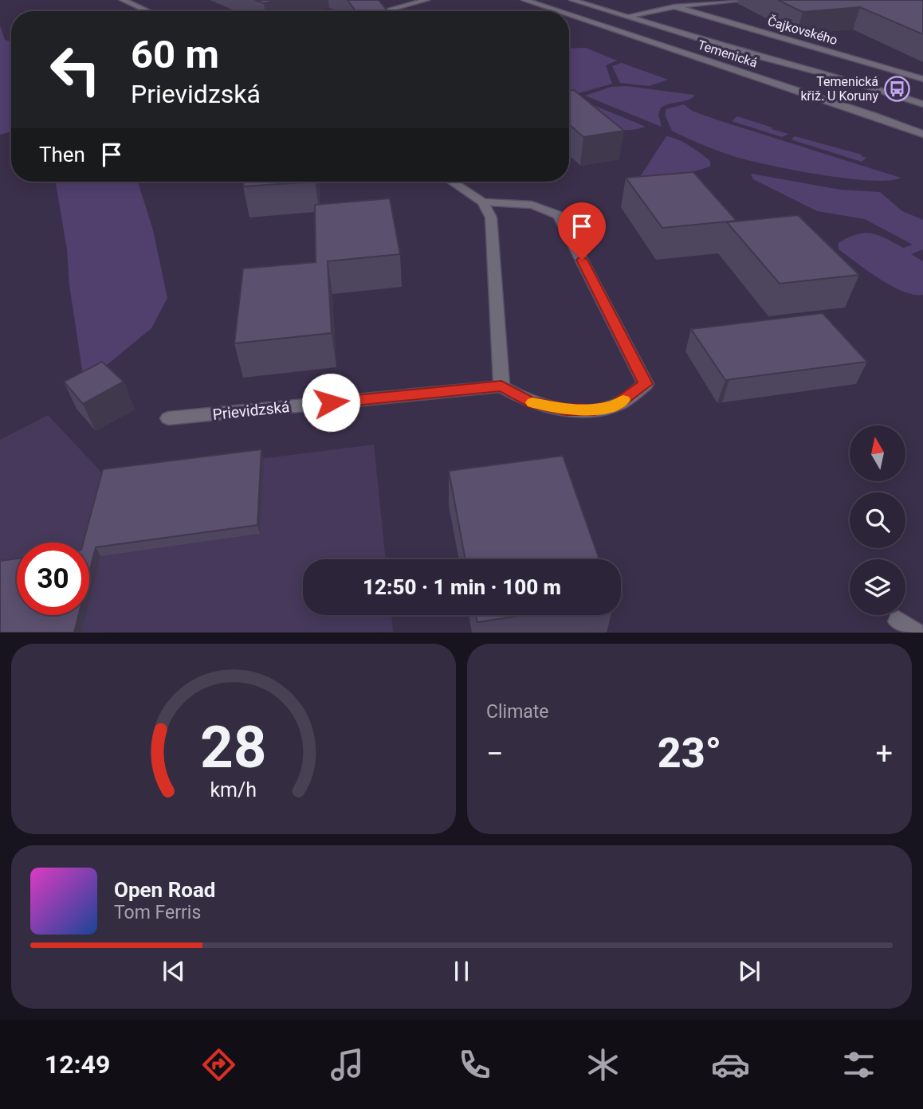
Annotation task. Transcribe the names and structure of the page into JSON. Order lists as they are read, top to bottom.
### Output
{
  "streets": {
    "street": ["Čajkovského", "Temenická", "Prievidzská"]
  },
  "places": {
    "bus stop": ["Temenická křiž. U Koruny"]
  },
  "north": "top",
  "page": {
    "turn": ["60 m", "Prievidzská"],
    "then": "Then",
    "limit": "30",
    "trip": "12:50 · 1 min · 100 m",
    "tile": "Climate",
    "heat": ["−", "23°", "+"],
    "song": ["Open Road", "Tom Ferris"],
    "tabs": "12:49",
    "gauge": ["28", "km/h"]
  }
}
